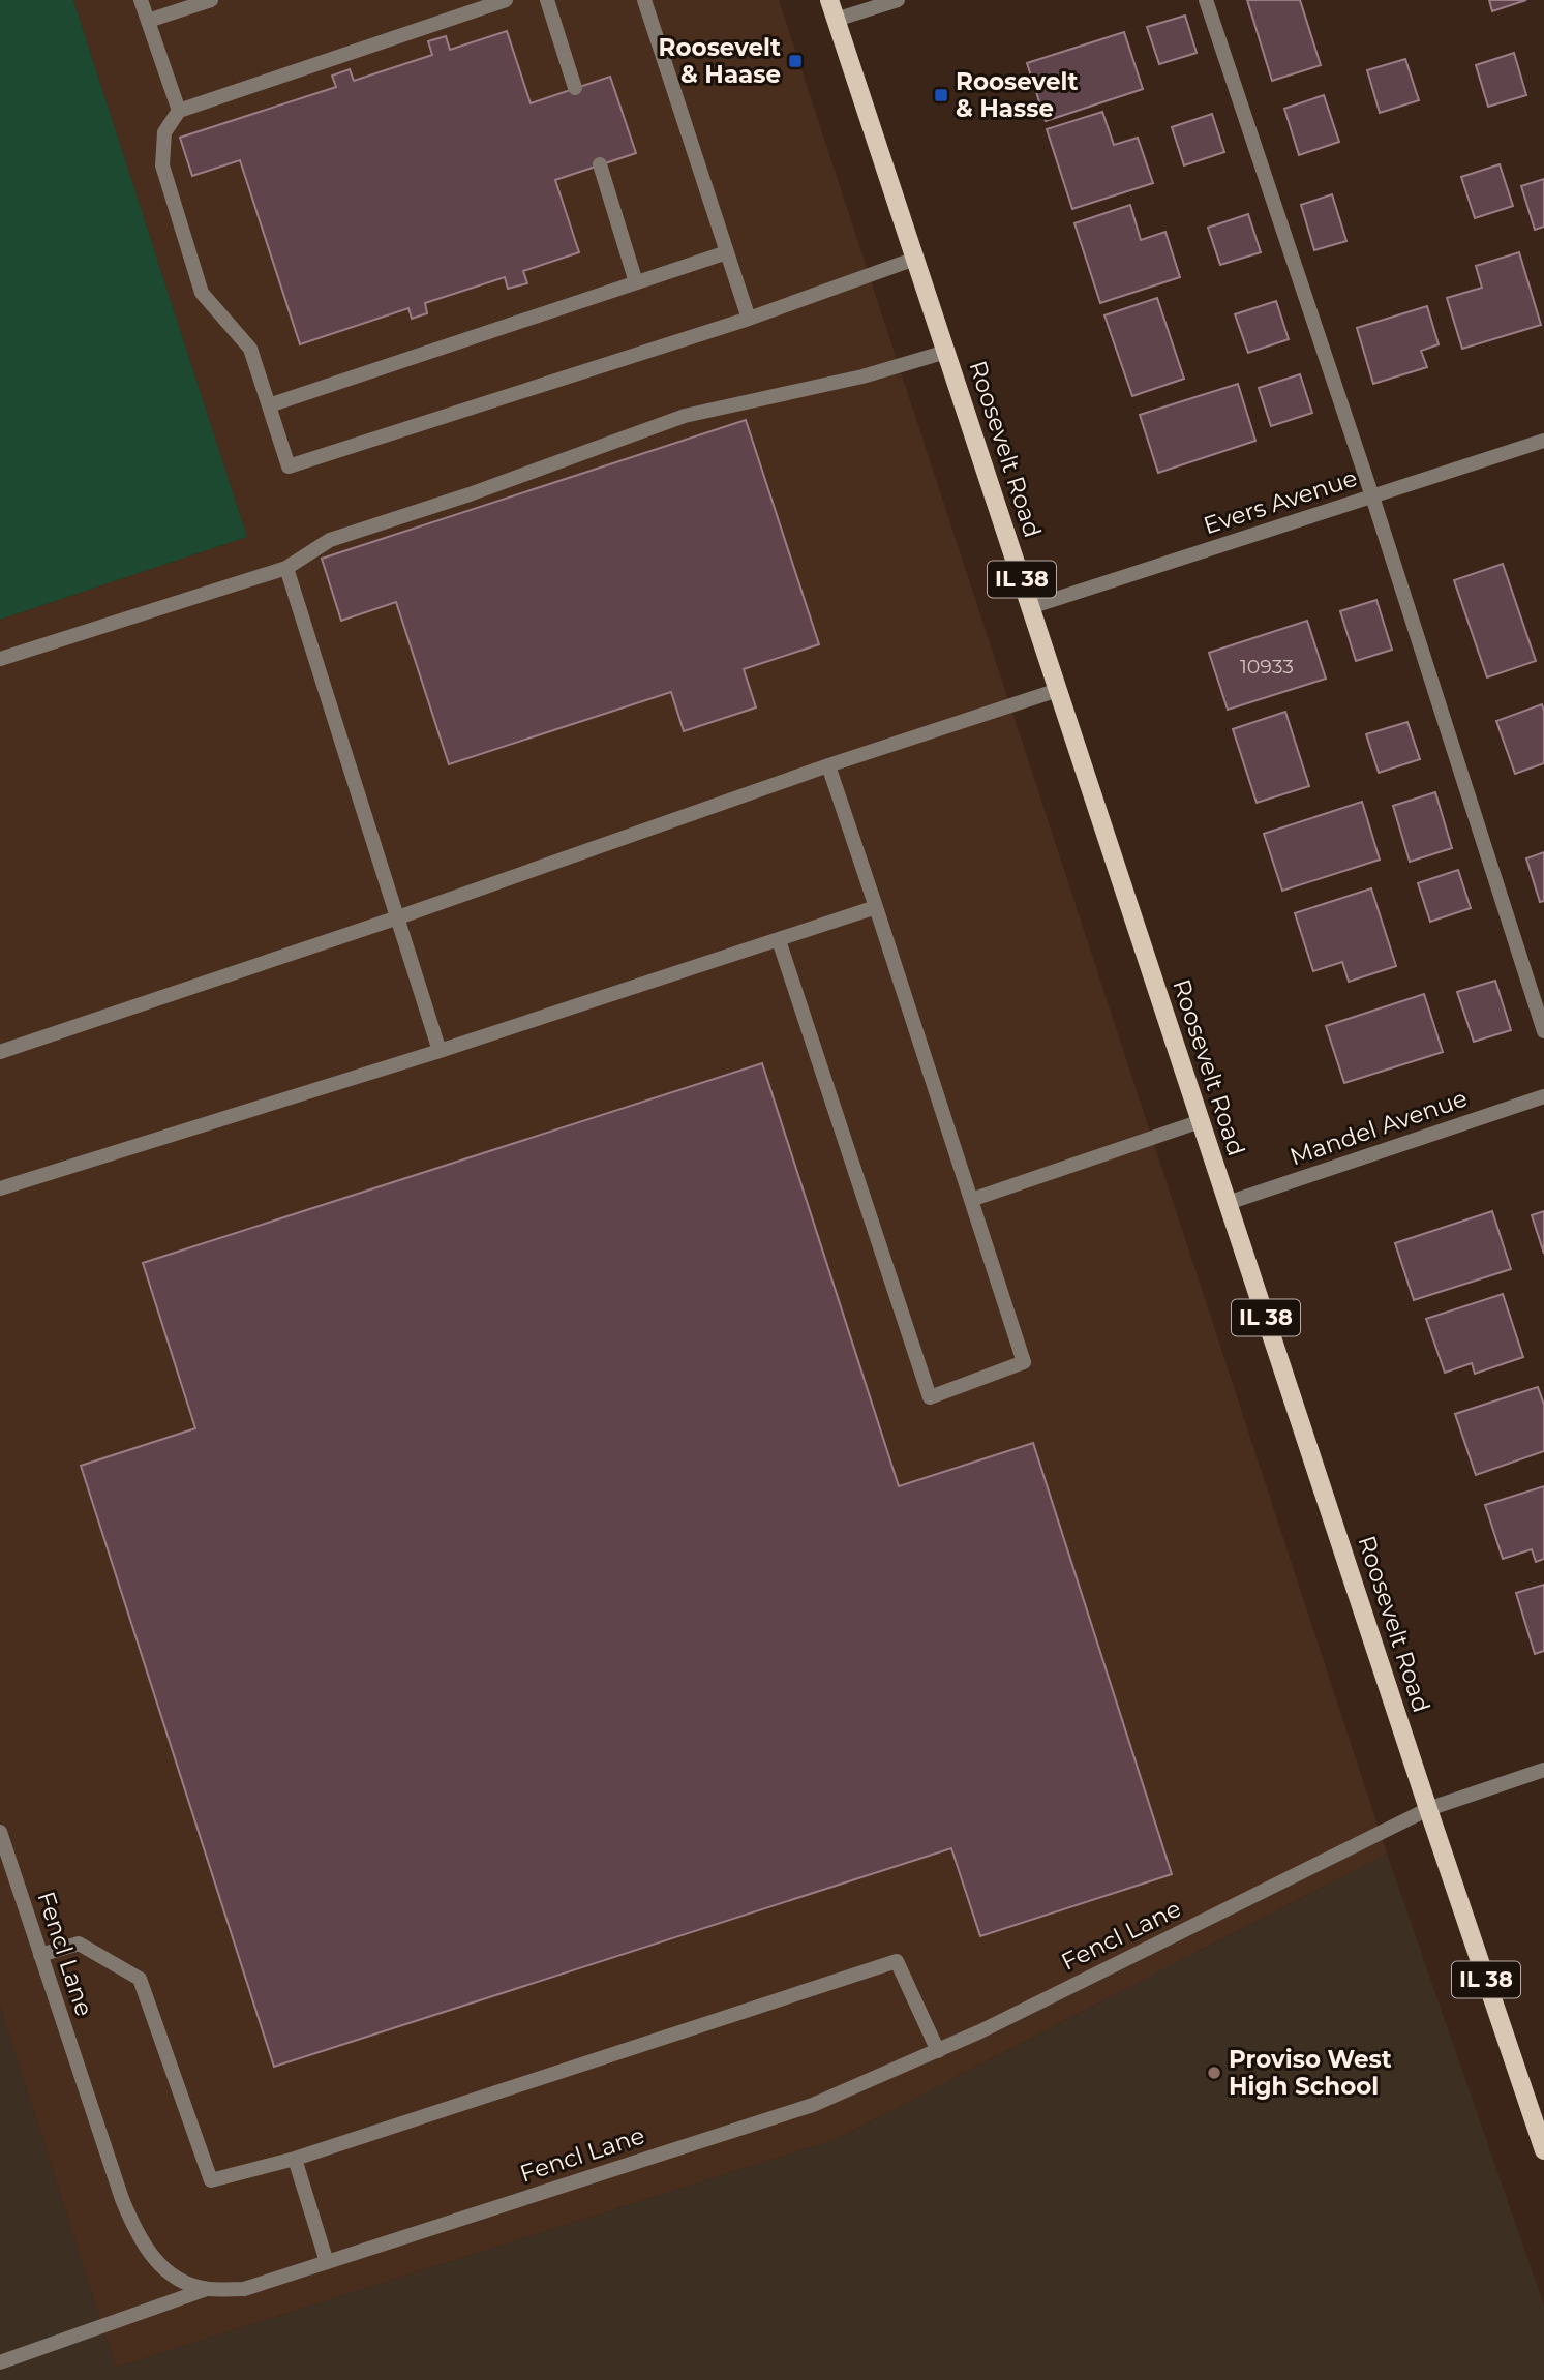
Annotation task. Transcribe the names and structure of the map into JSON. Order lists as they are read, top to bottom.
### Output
{
  "streets": {
    "main road": ["Roosevelt Road", "IL 38"],
    "street": ["Evers Avenue", "Mandel Avenue", "Fencl Lane"]
  },
  "crossings": [
    ["Roosevelt Road", "Evers Avenue"],
    ["Roosevelt Road", "Mandel Avenue"],
    ["Roosevelt Road", "Fencl Lane"]
  ],
  "places": {
    "transit": ["Roosevelt & Haase", "Roosevelt & Hasse"],
    "other": ["Proviso West High School"]
  },
  "house_numbers": ["10933"]
}
